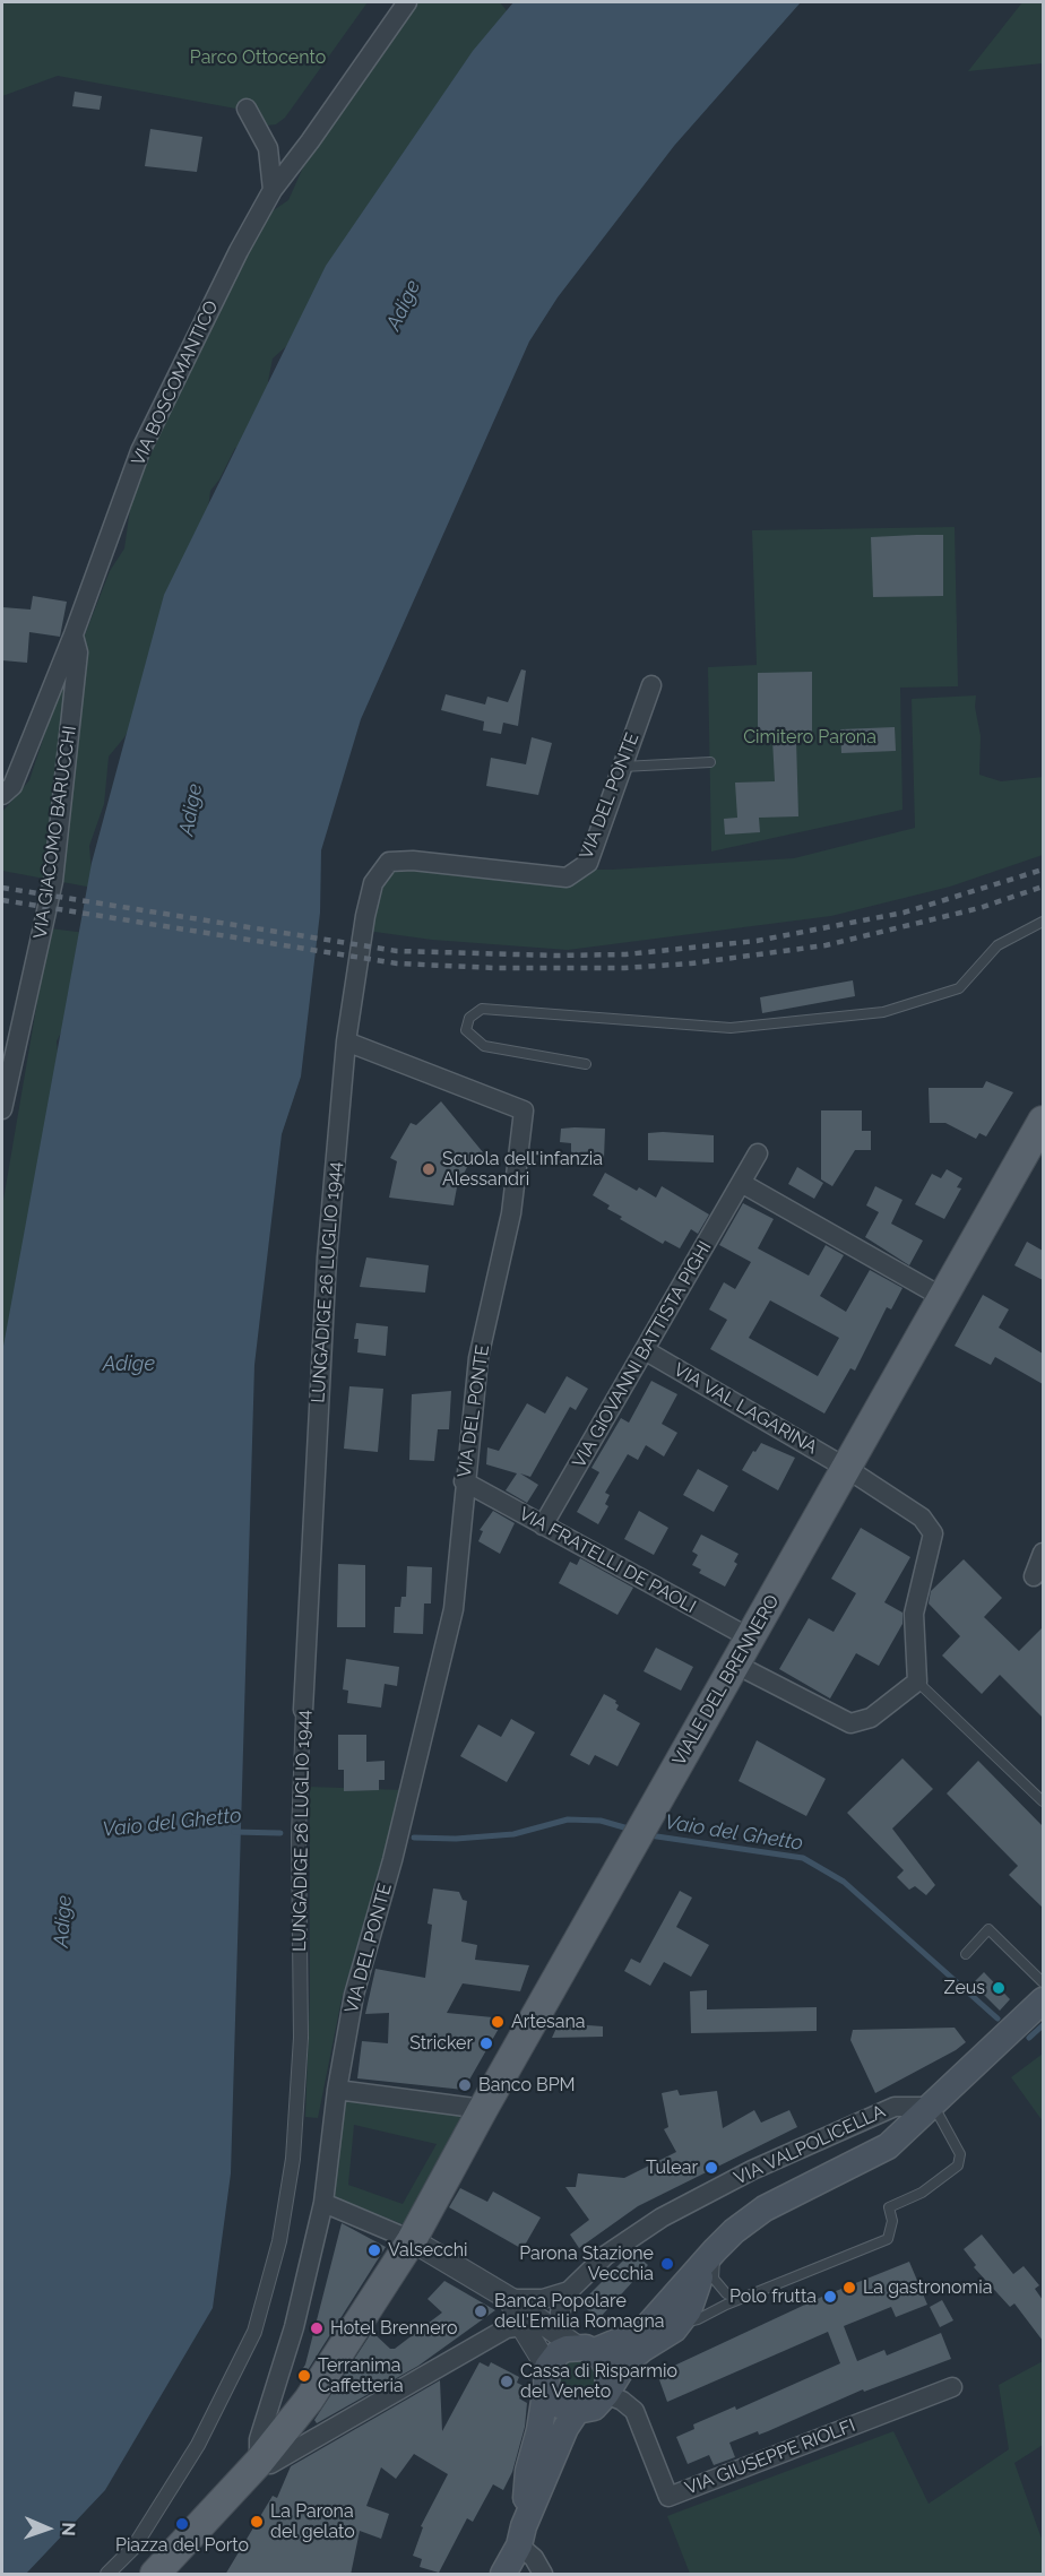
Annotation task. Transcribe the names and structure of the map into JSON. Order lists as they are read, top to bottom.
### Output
{
  "streets": {
    "main road": ["VIALE DEL BRENNERO"],
    "street": [
      "VIA BOSCOMANTICO",
      "VIA DEL PONTE",
      "VIA GIACOMO BARUCCHI",
      "LUNGADIGE 26 LUGLIO 1944",
      "VIA GIOVANNI BATTISTA PIGHI",
      "VIA VAL LAGARINA",
      "VIA FRATELLI DE PAOLI",
      "VIA VALPOLICELLA",
      "VIA GIUSEPPE RIOLFI"
    ]
  },
  "crossings": [
    ["VIA BOSCOMANTICO", "VIA GIACOMO BARUCCHI"],
    ["VIA DEL PONTE", "LUNGADIGE 26 LUGLIO 1944"],
    ["VIA DEL PONTE", "VIA FRATELLI DE PAOLI"],
    ["VIA DEL PONTE", "VIALE DEL BRENNERO"],
    ["VIA GIOVANNI BATTISTA PIGHI", "VIA VAL LAGARINA"],
    ["VIA GIOVANNI BATTISTA PIGHI", "VIA FRATELLI DE PAOLI"],
    ["VIA VAL LAGARINA", "VIALE DEL BRENNERO"],
    ["VIA FRATELLI DE PAOLI", "VIALE DEL BRENNERO"],
    ["VIA VALPOLICELLA", "VIA GIUSEPPE RIOLFI"]
  ],
  "water": ["Adige", "Vaio del Ghetto"],
  "parks": ["Parco Ottocento", "Cimitero Parona"],
  "places": [
    "Scuola dell'infanzia Alessandri",
    "Zeus",
    "Artesana",
    "Stricker",
    "Banco BPM",
    "Tulear",
    "Valsecchi",
    "Parona Stazione Vecchia",
    "La gastronomia",
    "Polo frutta",
    "Banca Popolare dell'Emilia Romagna",
    "Hotel Brennero",
    "Terranima Caffetteria",
    "Cassa di Risparmio del Veneto",
    "La Parona del gelato",
    "Piazza del Porto"
  ],
  "north": "right"
}
